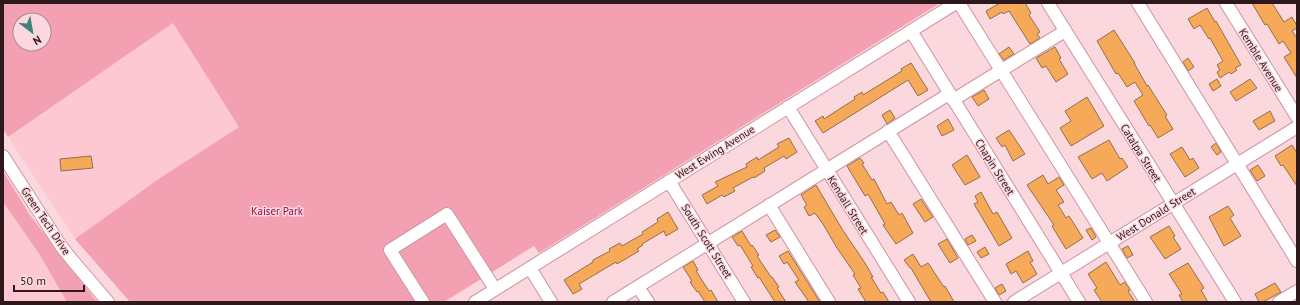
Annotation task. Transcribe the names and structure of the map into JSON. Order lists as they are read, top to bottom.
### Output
{
  "streets": {
    "street": [
      "Kemble Avenue",
      "West Ewing Avenue",
      "Catalpa Street",
      "Chapin Street",
      "Kendall Street",
      "West Donald Street",
      "Green Tech Drive",
      "South Scott Street"
    ]
  },
  "crossings": [
    ["West Ewing Avenue", "Chapin Street"],
    ["West Ewing Avenue", "Kendall Street"],
    ["West Ewing Avenue", "South Scott Street"],
    ["Catalpa Street", "West Donald Street"],
    ["Chapin Street", "West Donald Street"]
  ],
  "parks": ["Kaiser Park"],
  "scale_bar": "50 m",
  "north": "bottom right"
}
